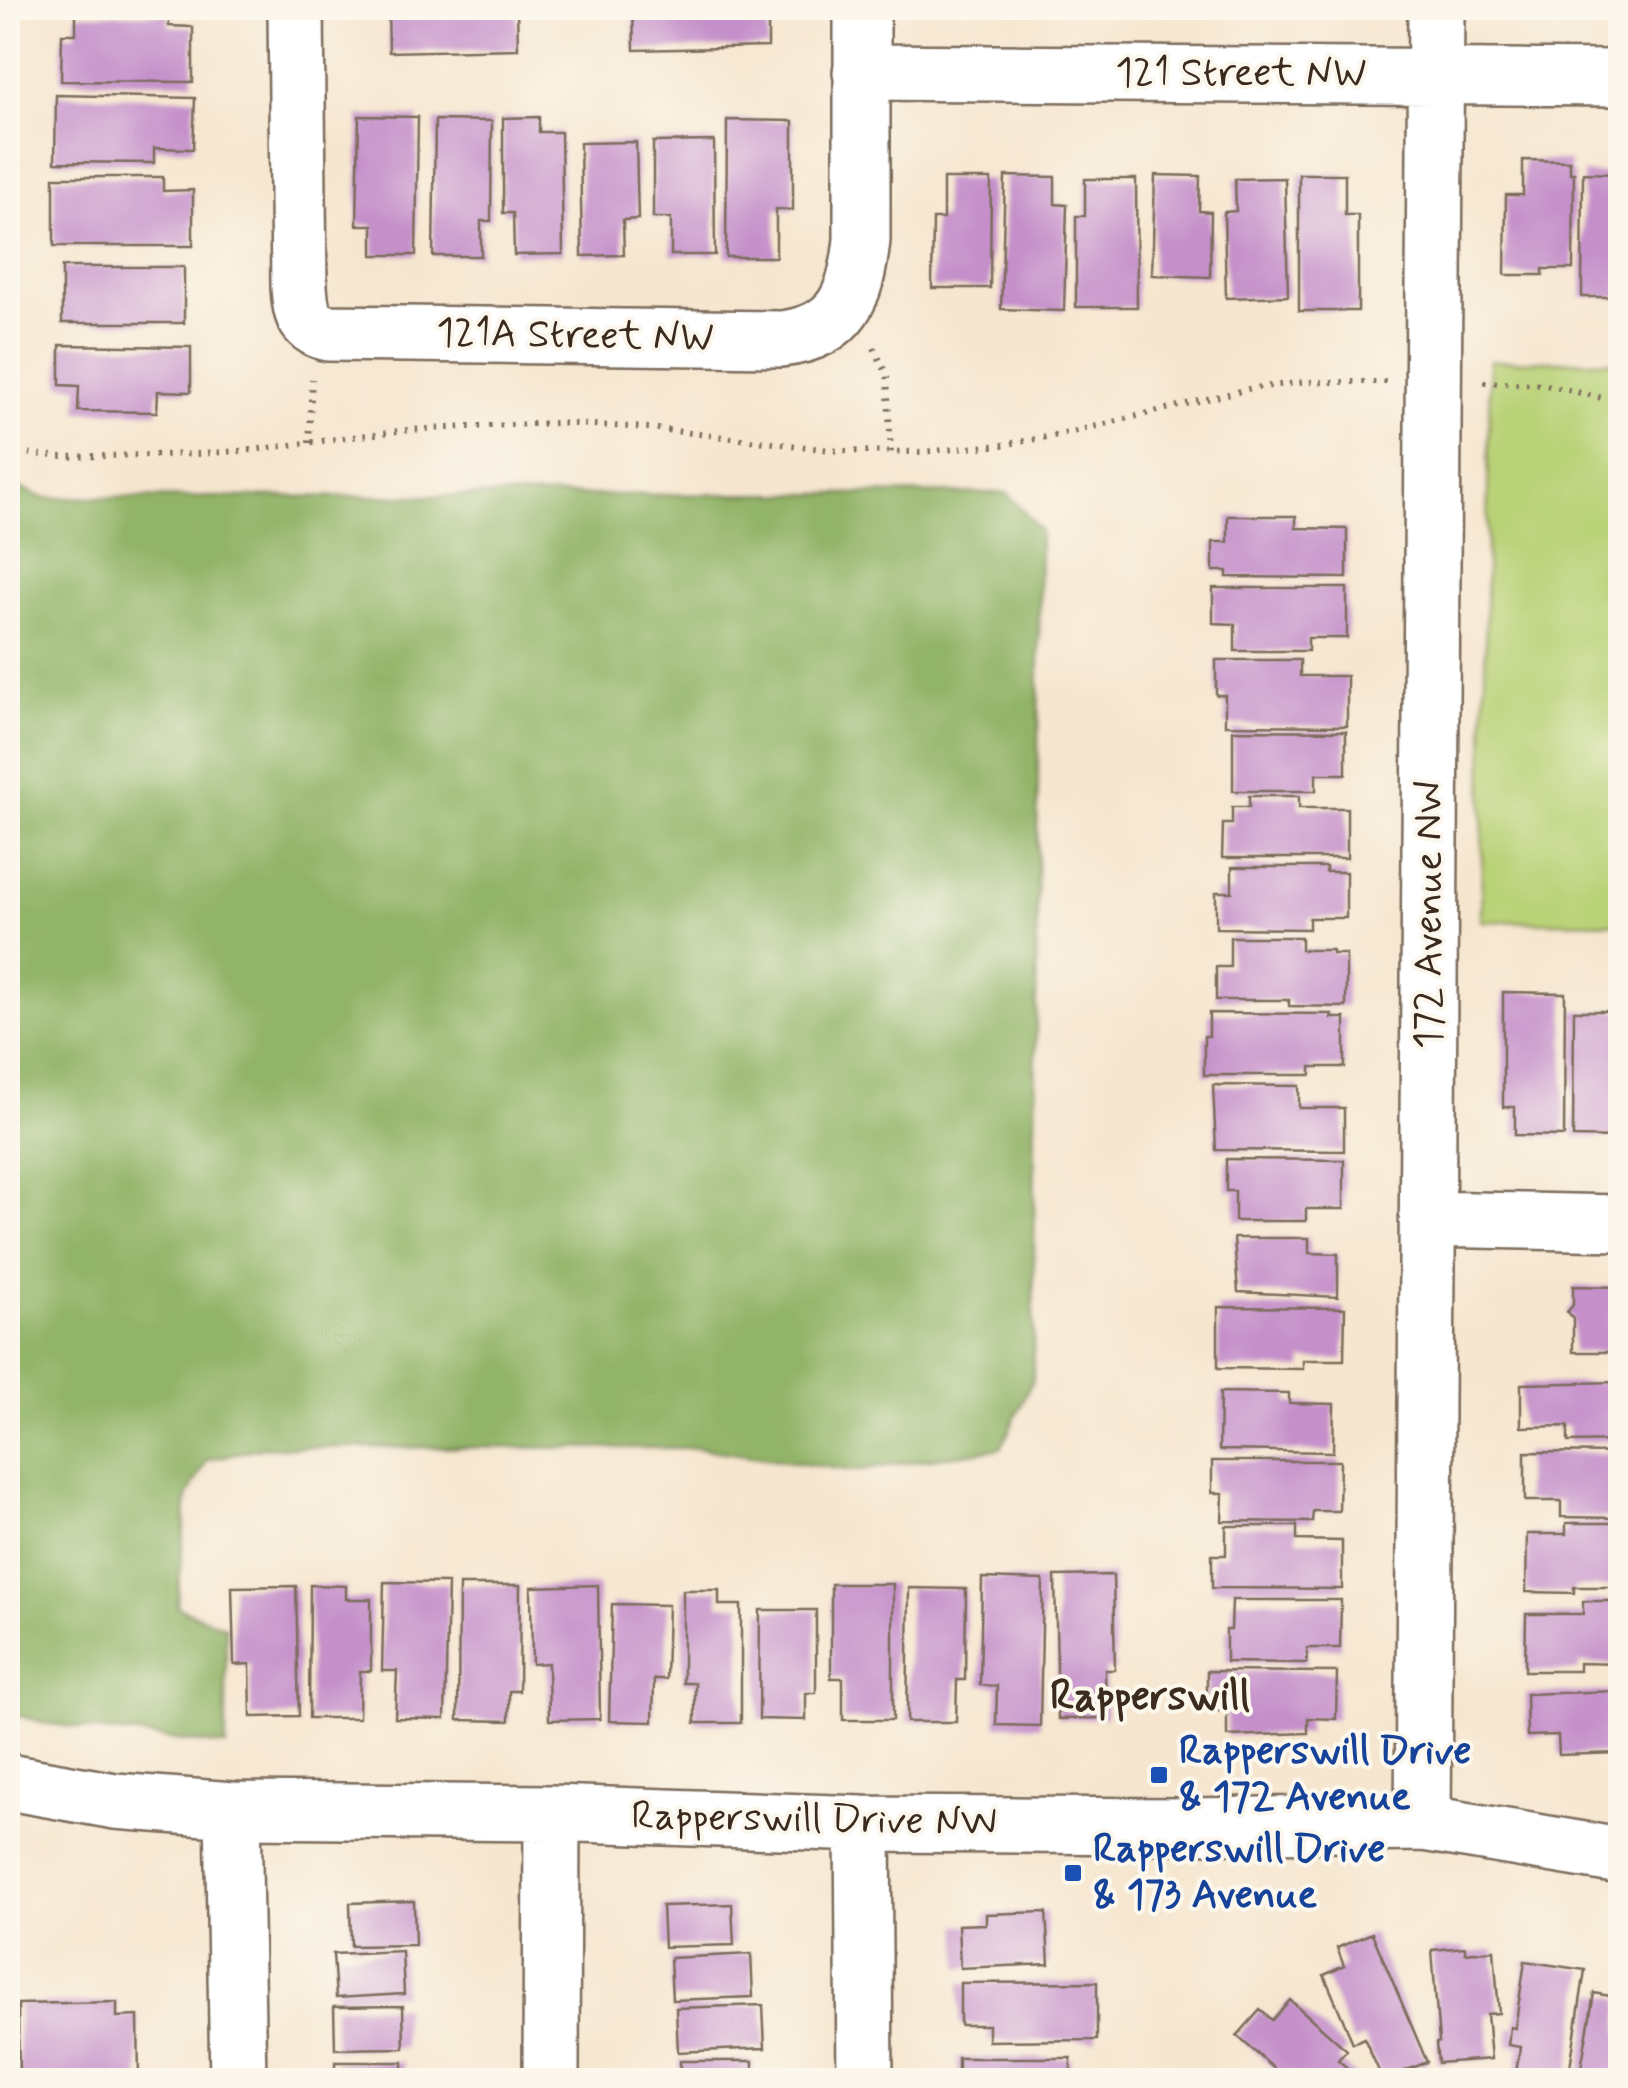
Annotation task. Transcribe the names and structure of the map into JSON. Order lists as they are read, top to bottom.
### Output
{
  "streets": {
    "street": [
      "121 Street NW",
      "121A Street NW",
      "172 Avenue NW",
      "Rapperswill Drive NW"
    ]
  },
  "crossings": [
    ["121 Street NW", "172 Avenue NW"],
    ["172 Avenue NW", "Rapperswill Drive NW"]
  ],
  "districts": ["Rapperswill"],
  "places": {
    "transit": ["Rapperswill Drive & 172 Avenue", "Rapperswill Drive & 173 Avenue"]
  }
}
